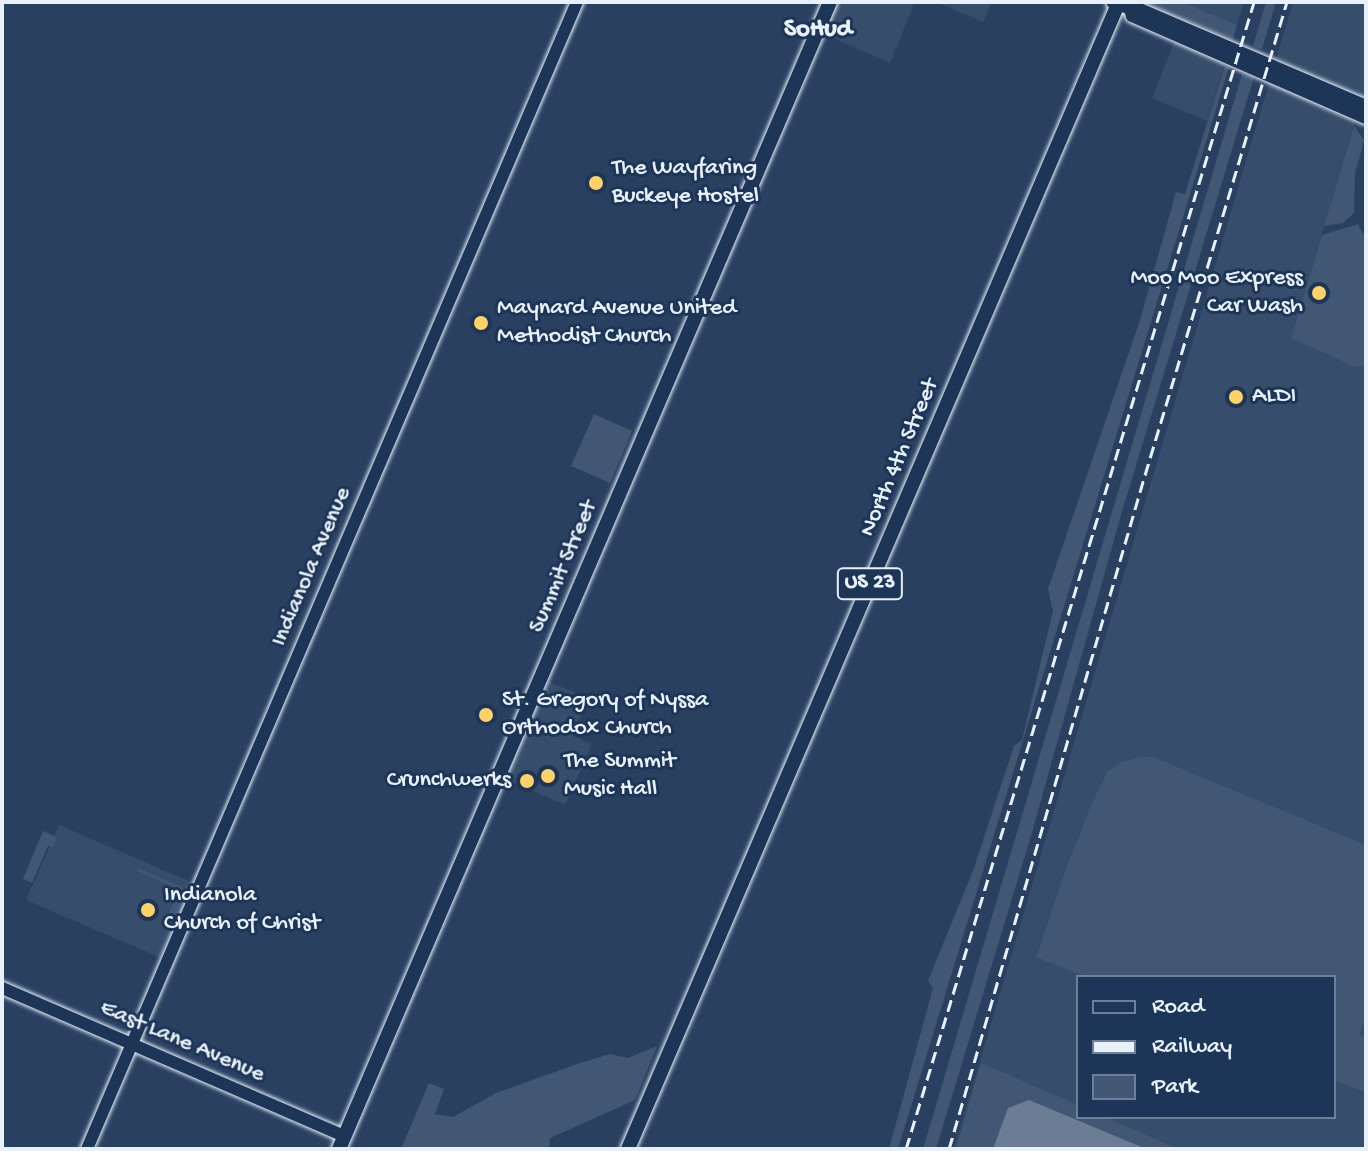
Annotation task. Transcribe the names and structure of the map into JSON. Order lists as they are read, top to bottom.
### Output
{
  "streets": {
    "main road": ["North 4th Street", "Summit Street", "US 23"],
    "street": ["Indianola Avenue", "East Lane Avenue"]
  },
  "crossings": [
    ["Indianola Avenue", "East Lane Avenue"],
    ["Summit Street", "East Lane Avenue"]
  ],
  "districts": ["SoHud"],
  "places": [
    "The Wayfaring Buckeye Hostel",
    "Moo Moo Express Car Wash",
    "Maynard Avenue United Methodist Church",
    "ALDI",
    "St. Gregory of Nyssa Orthodox Church",
    "The Summit Music Hall",
    "Crunchwerks",
    "Indianola Church of Christ"
  ],
  "legend": ["Road", "Railway", "Park"]
}
